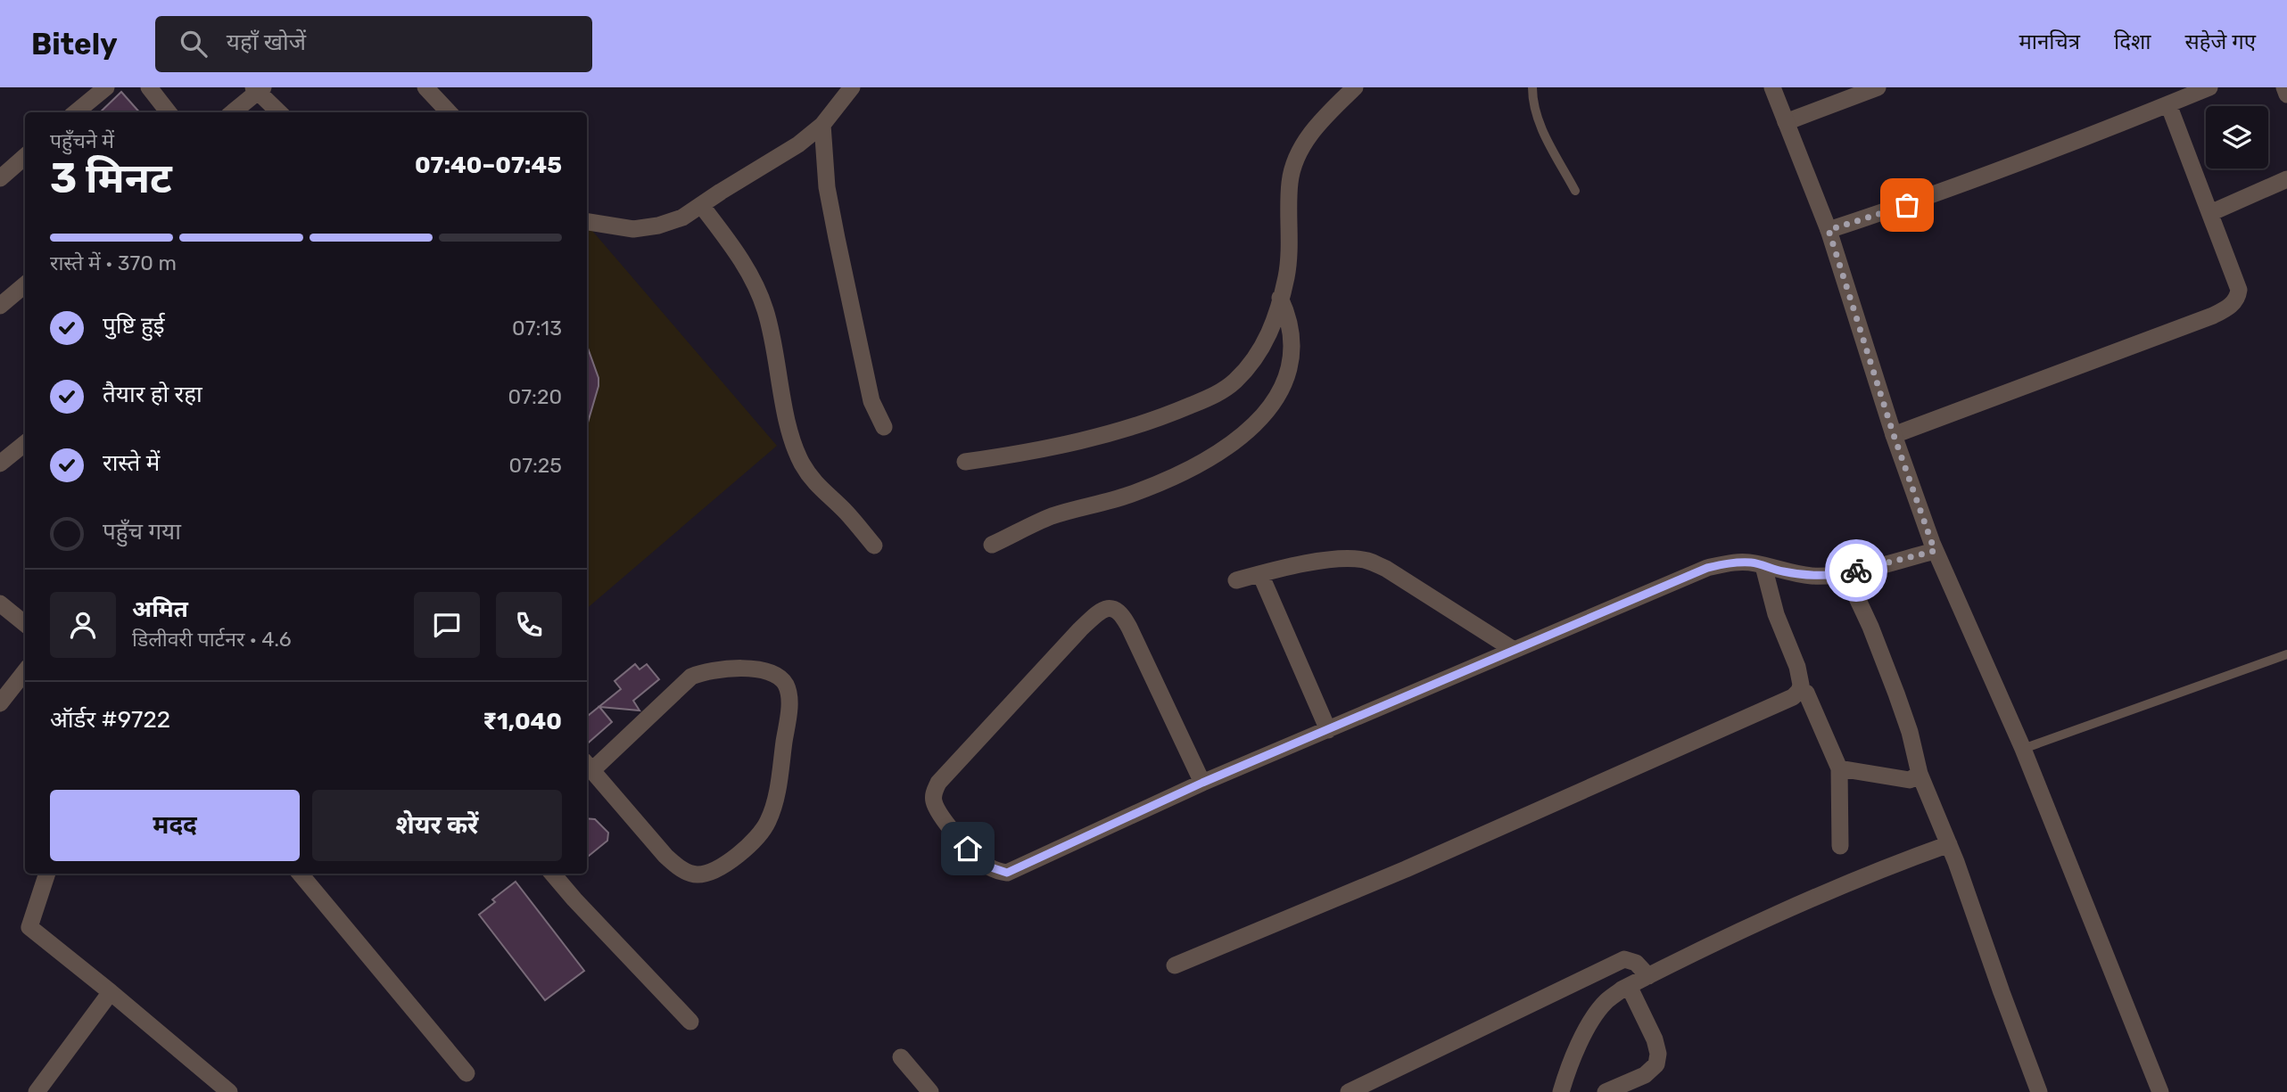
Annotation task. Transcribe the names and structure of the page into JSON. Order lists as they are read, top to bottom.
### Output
{
  "page": {
    "header": "Bitely",
    "search": "यहाँ खोजें",
    "nav": ["मानचित्र", "दिशा", "सहेजे गए"],
    "heading": ["3 मिनट", "पहुँचने में", "07:40–07:45"],
    "panel": [
      "अमित",
      "डिलीवरी पार्टनर · 4.6",
      "ऑर्डर #9722",
      "₹1,040"
    ],
    "bar": "रास्ते में · 370 m",
    "list": [
      ["पुष्टि हुई", "07:13"],
      ["तैयार हो रहा", "07:20"],
      ["रास्ते में", "07:25"],
      "पहुँच गया"
    ],
    "buttons": ["मदद", "शेयर करें"]
  }
}
